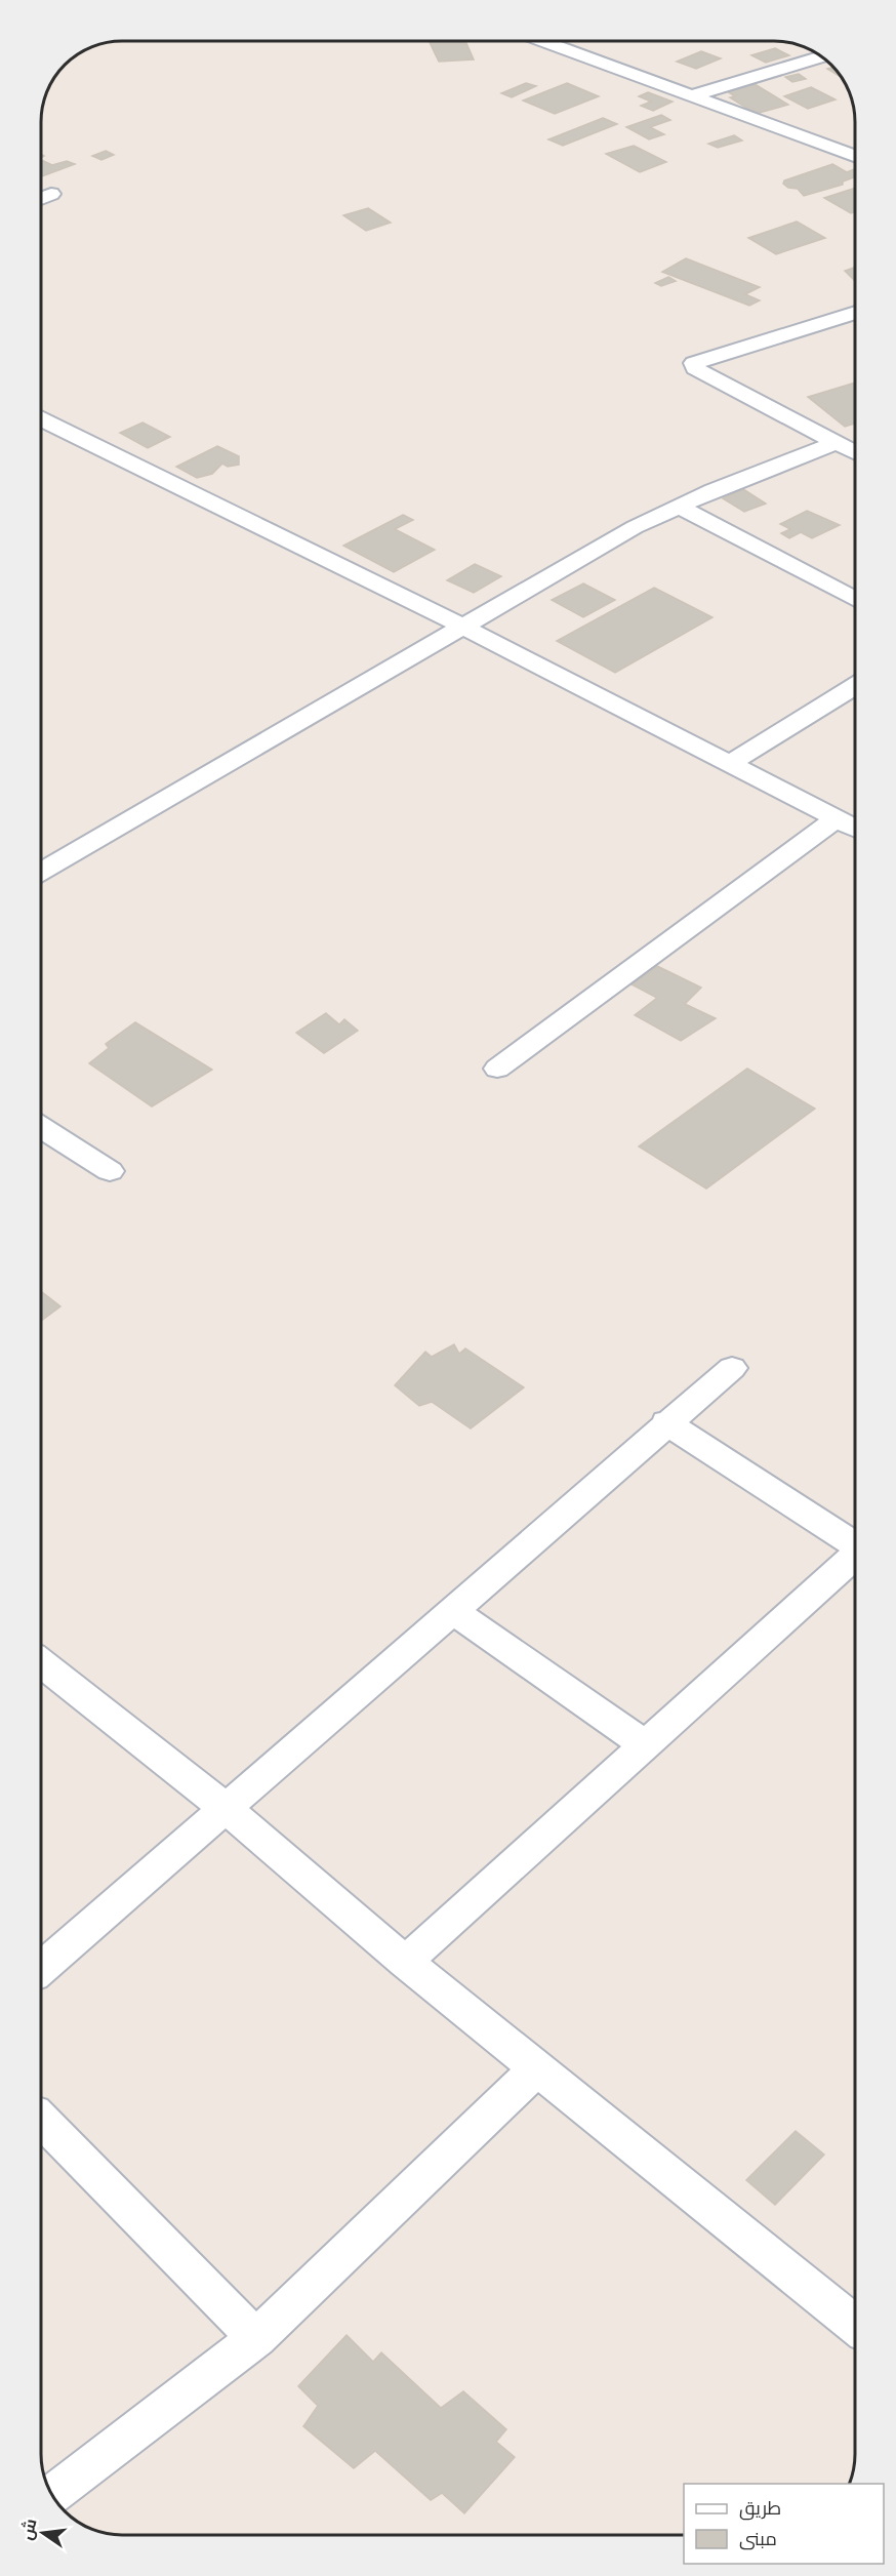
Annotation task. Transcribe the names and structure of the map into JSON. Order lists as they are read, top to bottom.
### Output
{
  "legend": ["طريق", "مبنى"],
  "north": "left"
}
